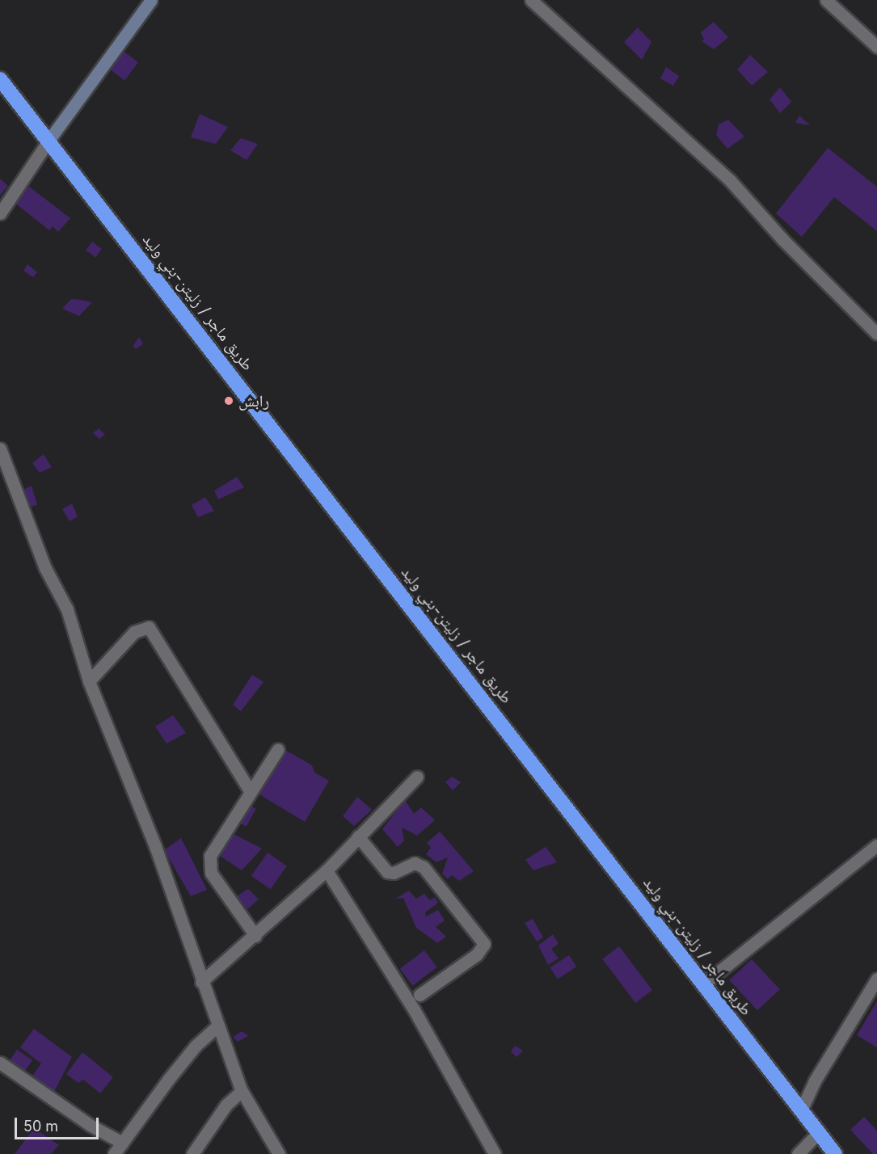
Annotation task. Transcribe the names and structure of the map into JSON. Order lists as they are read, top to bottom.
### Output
{
  "streets": {
    "highway": ["طريق ماجر / زليتن-بني وليد"]
  },
  "places": ["رابش"],
  "scale_bar": "50 m"
}
